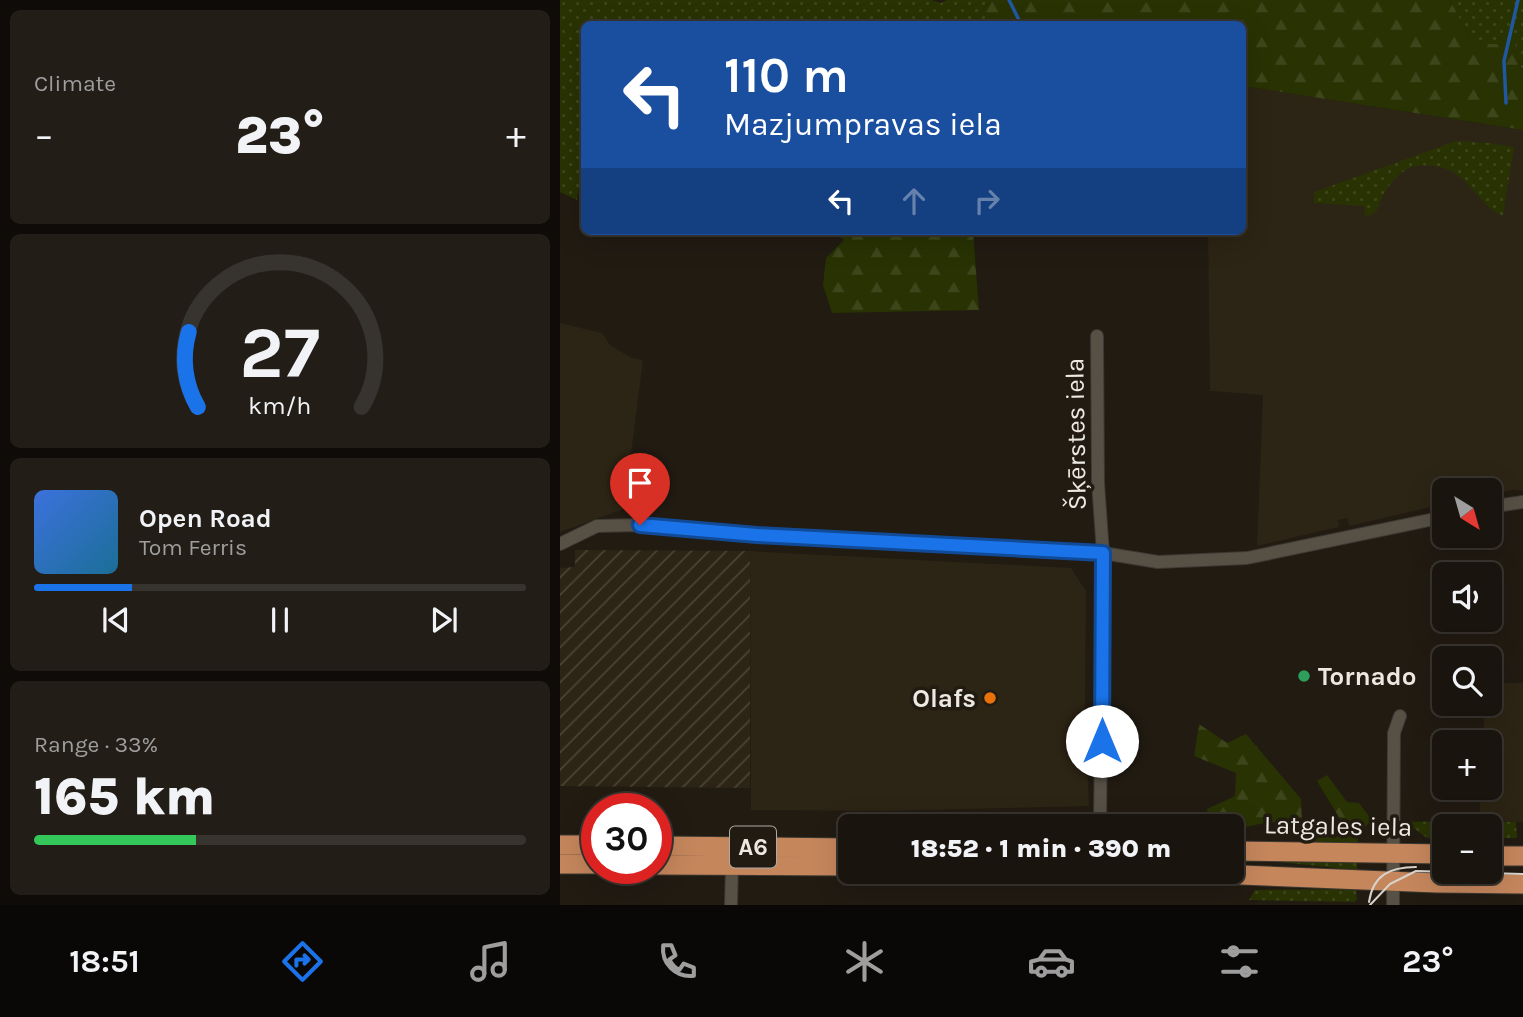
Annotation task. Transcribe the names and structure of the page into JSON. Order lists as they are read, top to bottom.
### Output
{
  "streets": {
    "highway": ["Latgales iela", "A6"],
    "street": ["Šķērstes iela"]
  },
  "places": ["Tornado", "Olafs"],
  "north": "bottom right",
  "page": {
    "tile": [
      "Climate",
      ["Range · 33%", "165 km"]
    ],
    "turn": ["110 m", "Mazjumpravas iela"],
    "heat": ["−", "23°", "+"],
    "map_buttons": ["+", "−"],
    "song": ["Open Road", "Tom Ferris"],
    "limit": "30",
    "trip": "18:52 · 1 min · 390 m",
    "tabs": ["18:51", "23°"],
    "gauge": ["27", "km/h"]
  }
}
